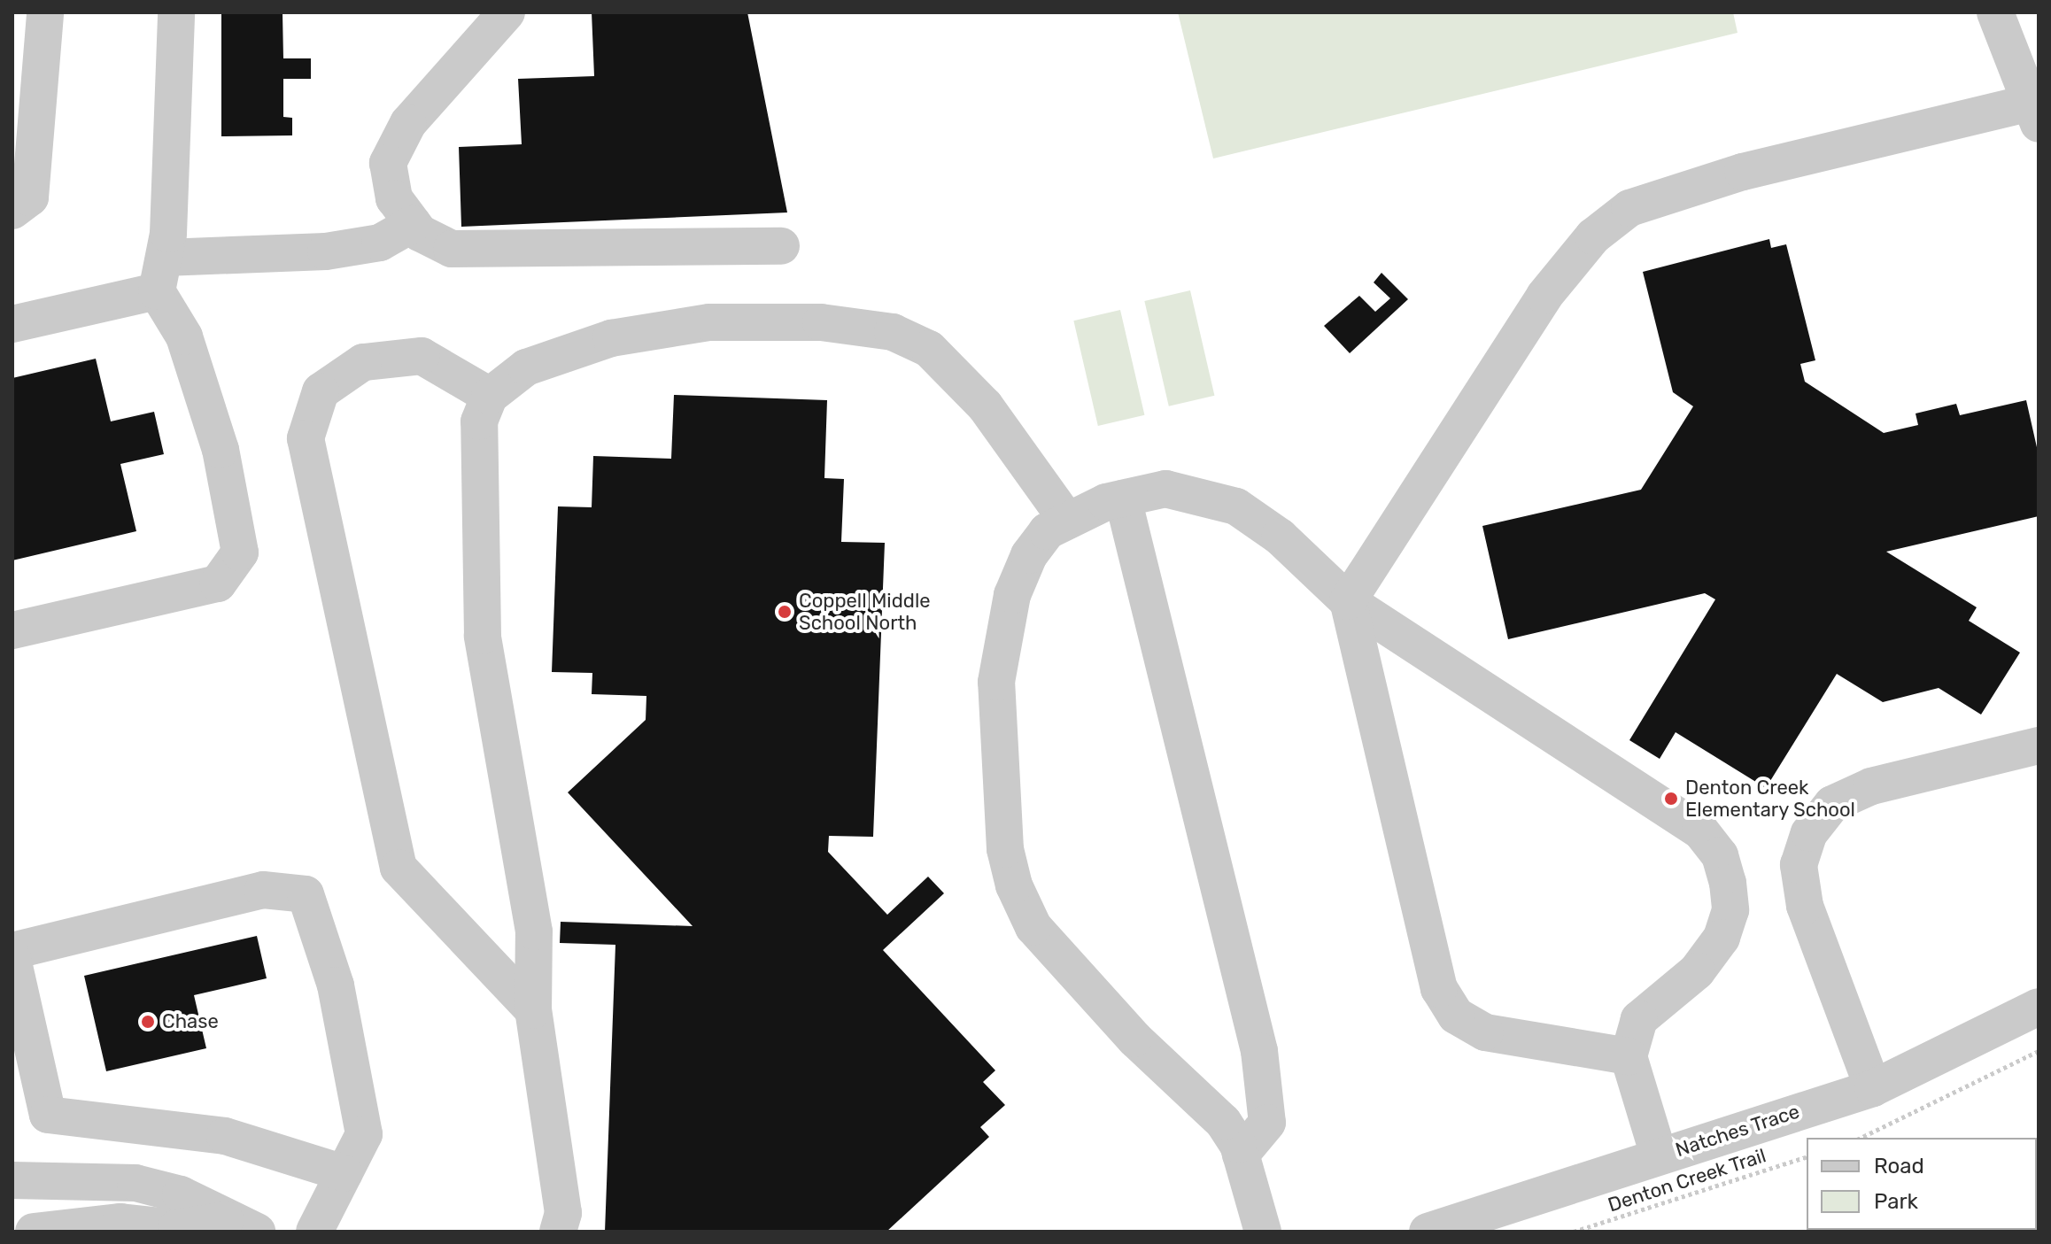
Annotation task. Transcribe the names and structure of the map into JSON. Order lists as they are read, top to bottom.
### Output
{
  "streets": {
    "street": ["Natches Trace"],
    "path": ["Denton Creek Trail"]
  },
  "places": ["Coppell Middle School North", "Denton Creek Elementary School", "Chase"],
  "legend": ["Road", "Park"]
}
